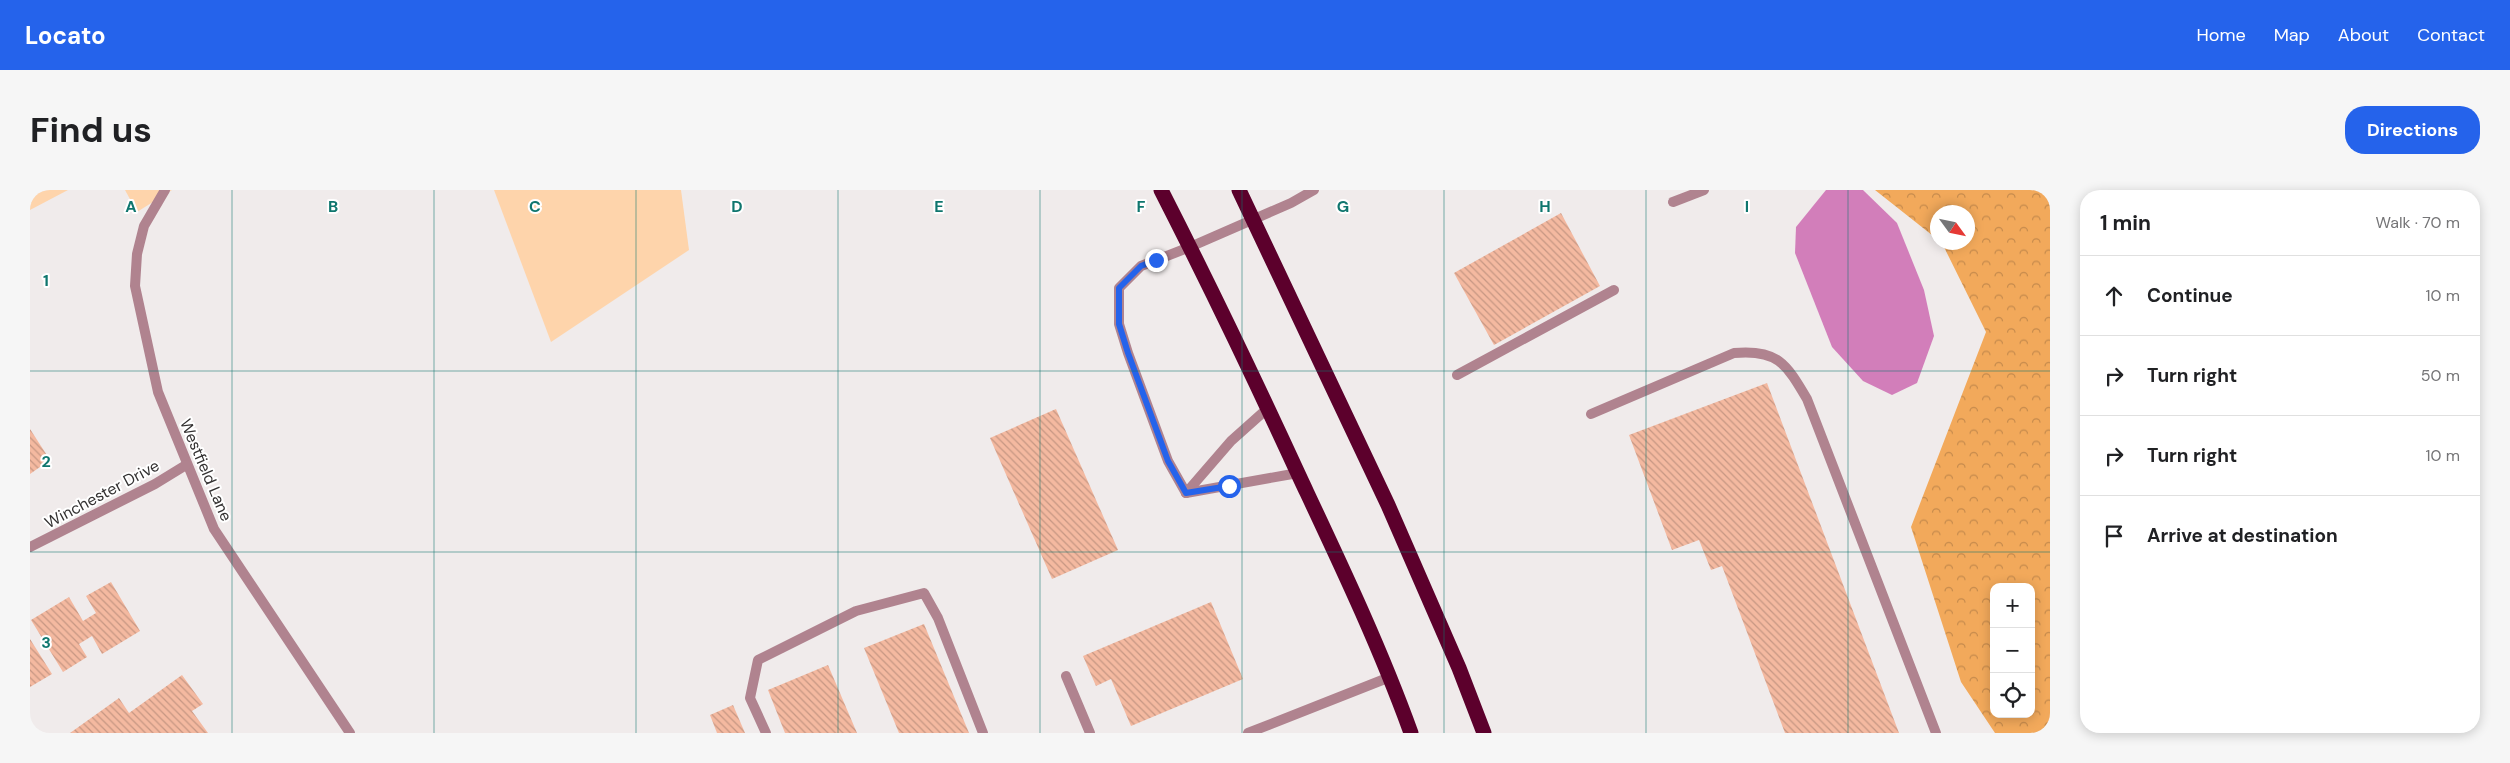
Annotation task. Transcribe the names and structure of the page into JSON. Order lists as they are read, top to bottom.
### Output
{
  "streets": {
    "street": ["Westfield Lane", "Winchester Drive"]
  },
  "crossings": [
    ["Westfield Lane", "Winchester Drive"]
  ],
  "north": "bottom right",
  "page": {
    "header": "Locato",
    "nav": [
      "Home",
      "Map",
      "About",
      "Contact"
    ],
    "buttons": "Directions",
    "title": "Find us",
    "heading": ["1 min", "Walk · 70 m"],
    "list": [
      ["Continue", "10 m"],
      ["Turn right", "50 m"],
      ["Turn right", "10 m"],
      "Arrive at destination"
    ],
    "map_buttons": ["+", "−"]
  },
  "grid": {
    "columns": [
      "A",
      "B",
      "C",
      "D",
      "E",
      "F",
      "G",
      "H",
      "I"
    ],
    "rows": ["1", "2", "3"]
  }
}
